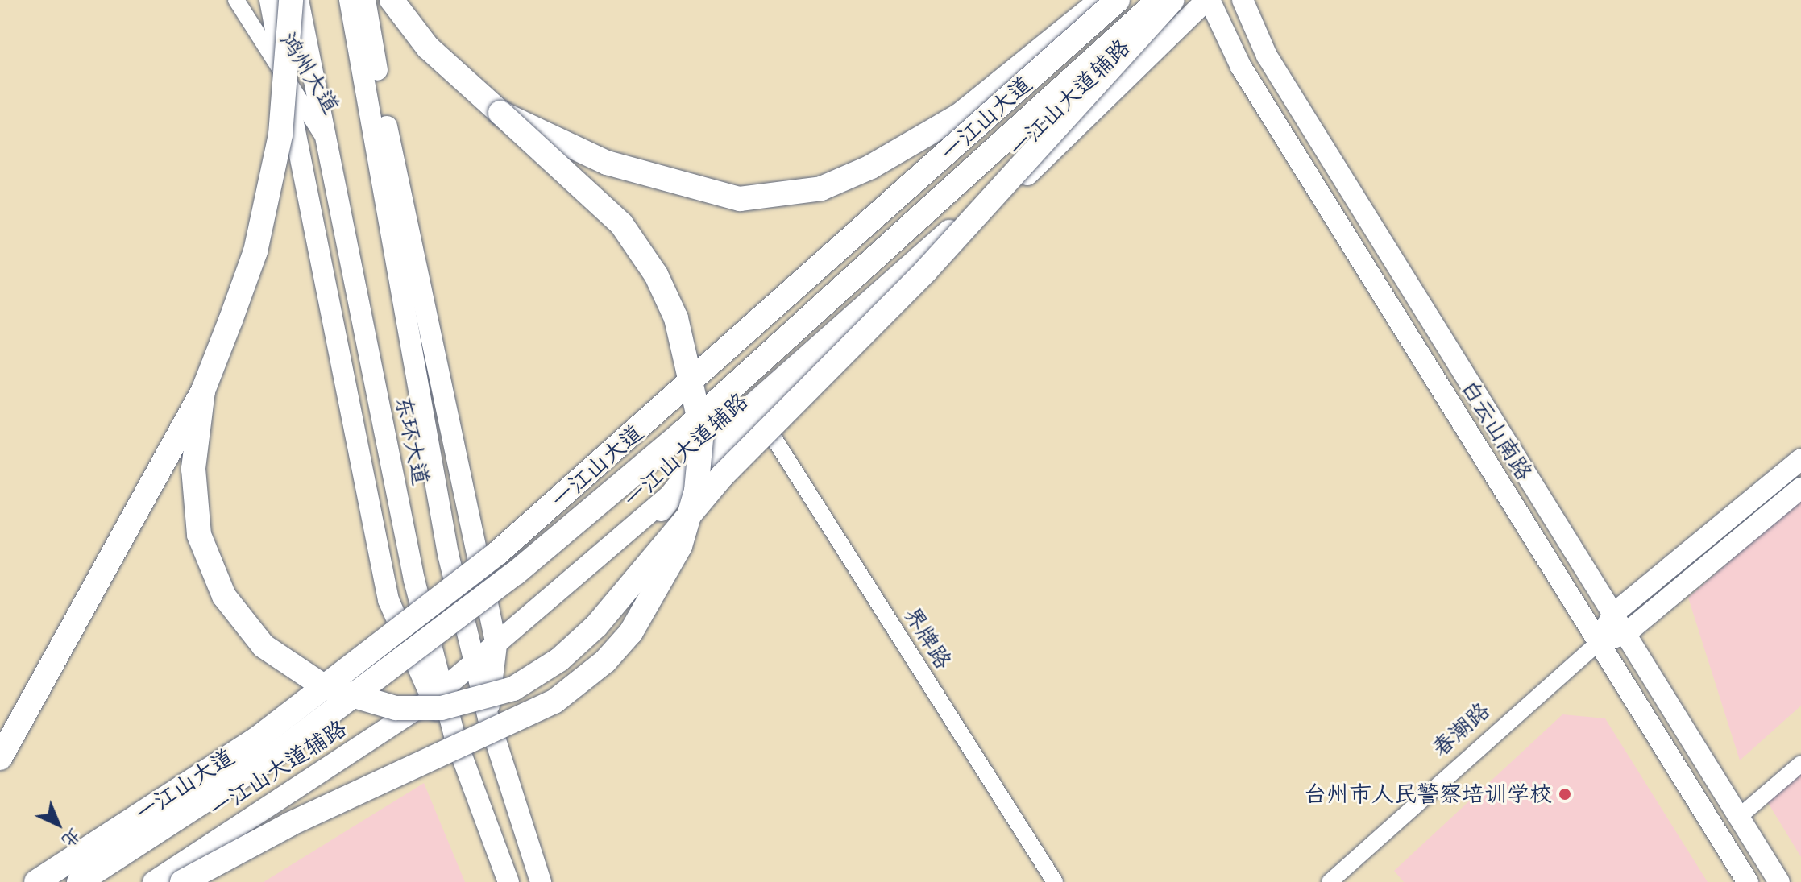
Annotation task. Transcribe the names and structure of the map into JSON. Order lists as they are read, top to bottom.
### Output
{
  "streets": {
    "highway": ["一江山大道"],
    "main road": [
      "一江山大道辅路",
      "白云山南路",
      "东环大道",
      "春潮路"
    ],
    "street": ["鸿州大道", "界牌路"]
  },
  "crossings": [
    ["鸿州大道", "东环大道"],
    ["一江山大道辅路", "白云山南路"],
    ["一江山大道辅路", "东环大道"],
    ["一江山大道辅路", "界牌路"],
    ["白云山南路", "春潮路"]
  ],
  "places": ["台州市人民警察培训学校"],
  "north": "bottom right"
}
